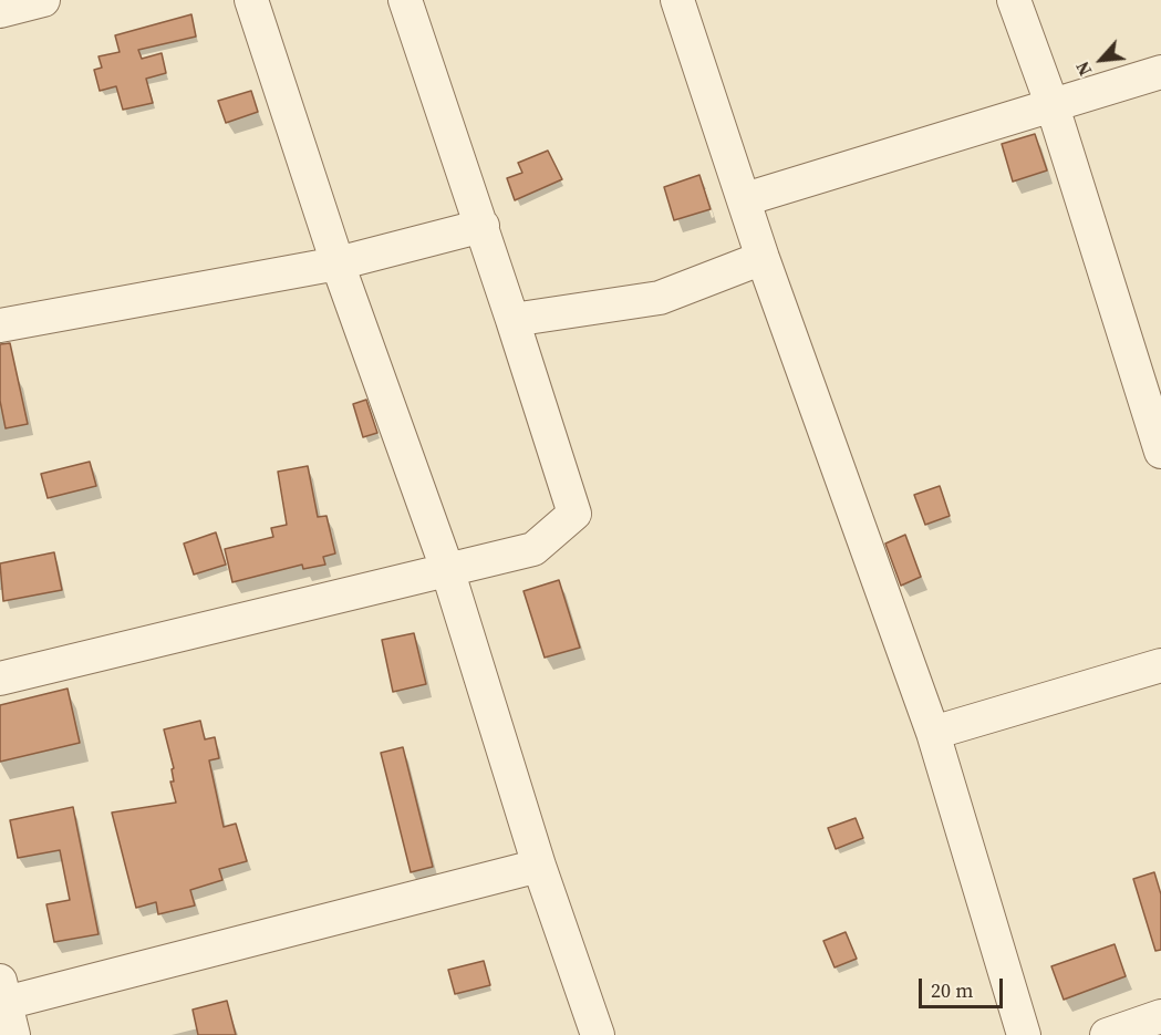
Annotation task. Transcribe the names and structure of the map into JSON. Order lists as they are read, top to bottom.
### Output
{
  "scale_bar": "20 m",
  "north": "bottom left"
}
